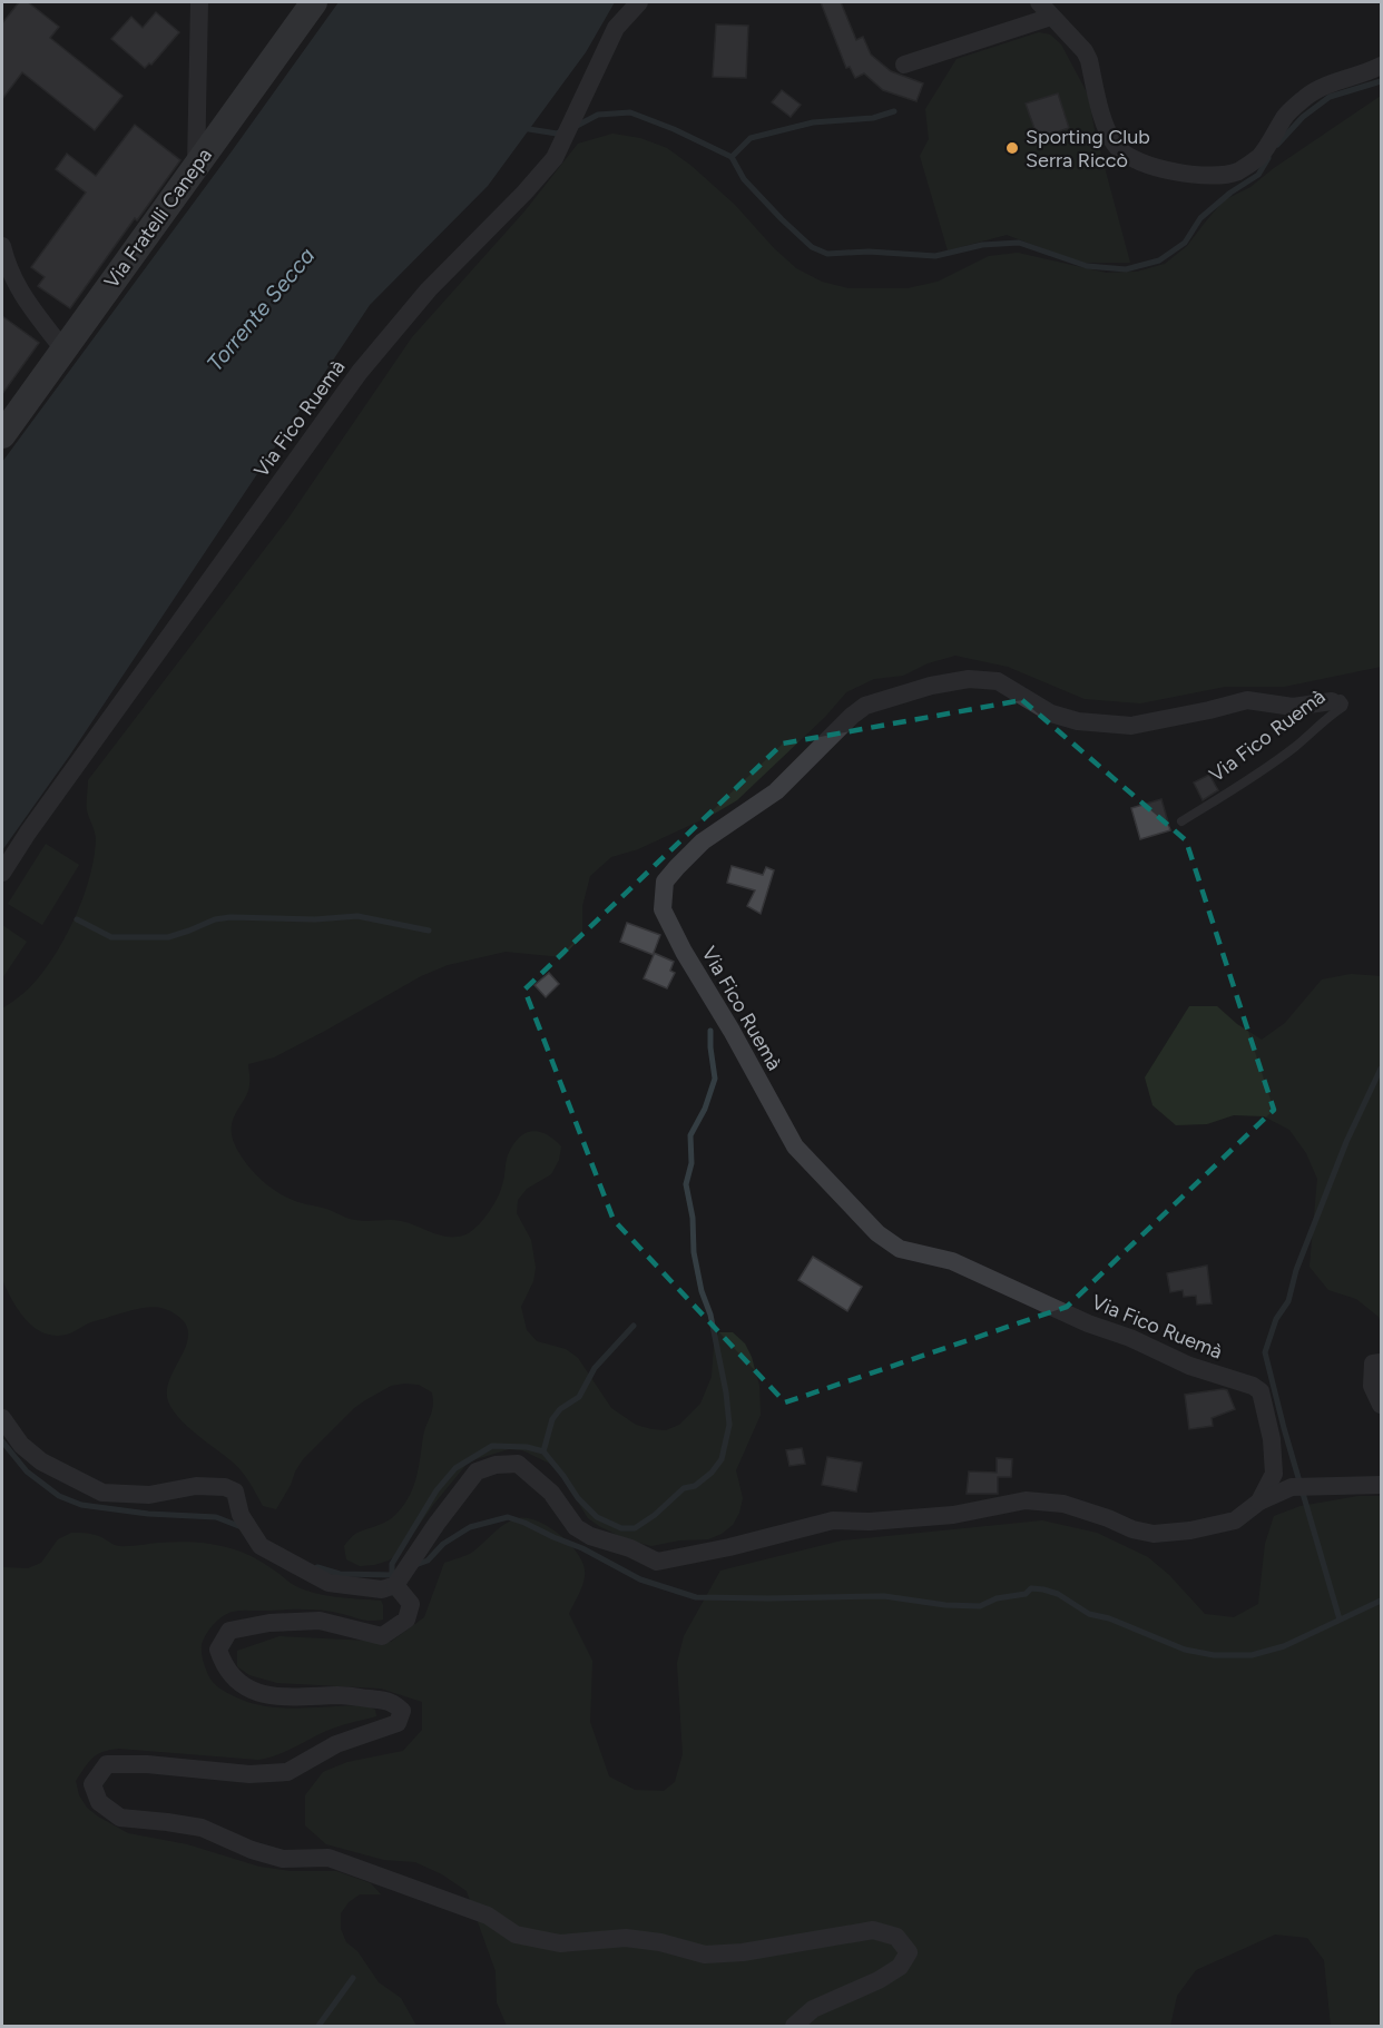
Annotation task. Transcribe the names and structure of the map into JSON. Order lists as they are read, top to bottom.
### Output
{
  "streets": {
    "main road": ["Via Fratelli Canepa"],
    "street": ["Via Fico Ruemà"]
  },
  "water": ["Torrente Secca"],
  "places": ["Sporting Club Serra Riccò"]
}
